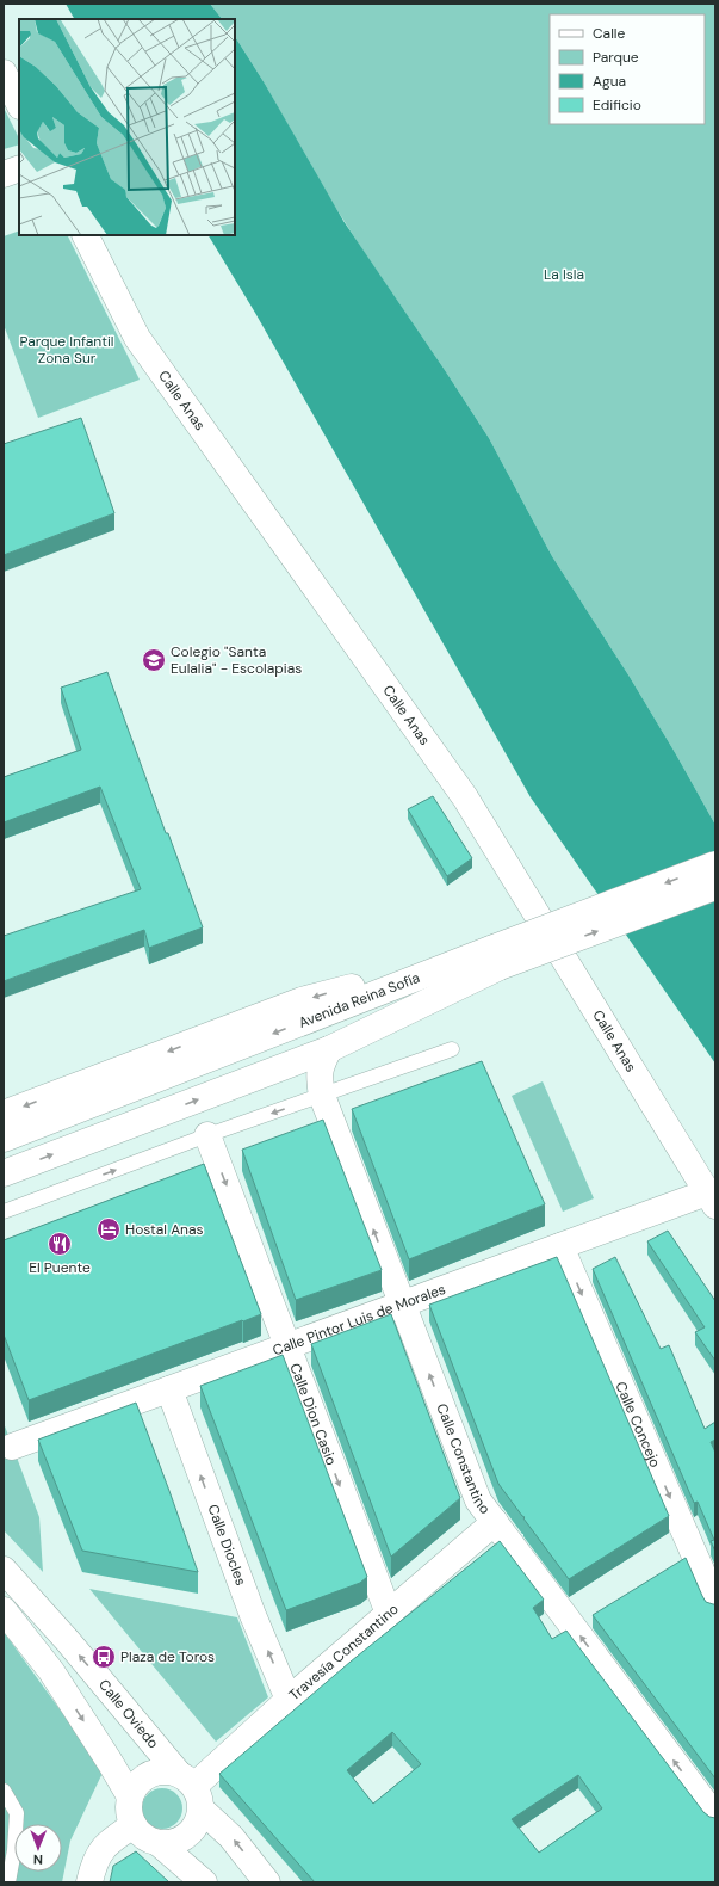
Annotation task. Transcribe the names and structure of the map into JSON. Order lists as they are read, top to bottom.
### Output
{
  "streets": {
    "main road": [
      "Calle Anas",
      "Avenida Reina Sofía",
      "Calle Pintor Luis de Morales",
      "Calle Dion Casio",
      "Calle Concejo",
      "Calle Constantino",
      "Calle Diocles",
      "Travesía Constantino",
      "Calle Oviedo"
    ]
  },
  "crossings": [
    ["Calle Anas", "Calle Pintor Luis de Morales"],
    ["Calle Pintor Luis de Morales", "Calle Dion Casio"],
    ["Calle Pintor Luis de Morales", "Calle Concejo"],
    ["Calle Pintor Luis de Morales", "Calle Constantino"],
    ["Calle Pintor Luis de Morales", "Calle Diocles"],
    ["Calle Dion Casio", "Travesía Constantino"],
    ["Calle Constantino", "Travesía Constantino"],
    ["Calle Diocles", "Travesía Constantino"],
    ["Travesía Constantino", "Calle Oviedo"]
  ],
  "one_way": ["Calle Dion Casio", "Calle Concejo", "Calle Constantino"],
  "parks": ["La Isla", "Parque Infantil Zona Sur"],
  "places": {
    "school or university": ["Colegio \"Santa Eulalia\" - Escolapias"],
    "hotel": ["Hostal Anas"],
    "restaurant": ["El Puente"],
    "bus stop": ["Plaza de Toros"]
  },
  "legend": [
    "Calle",
    "Parque",
    "Agua",
    "Edificio"
  ],
  "north": "bottom"
}
